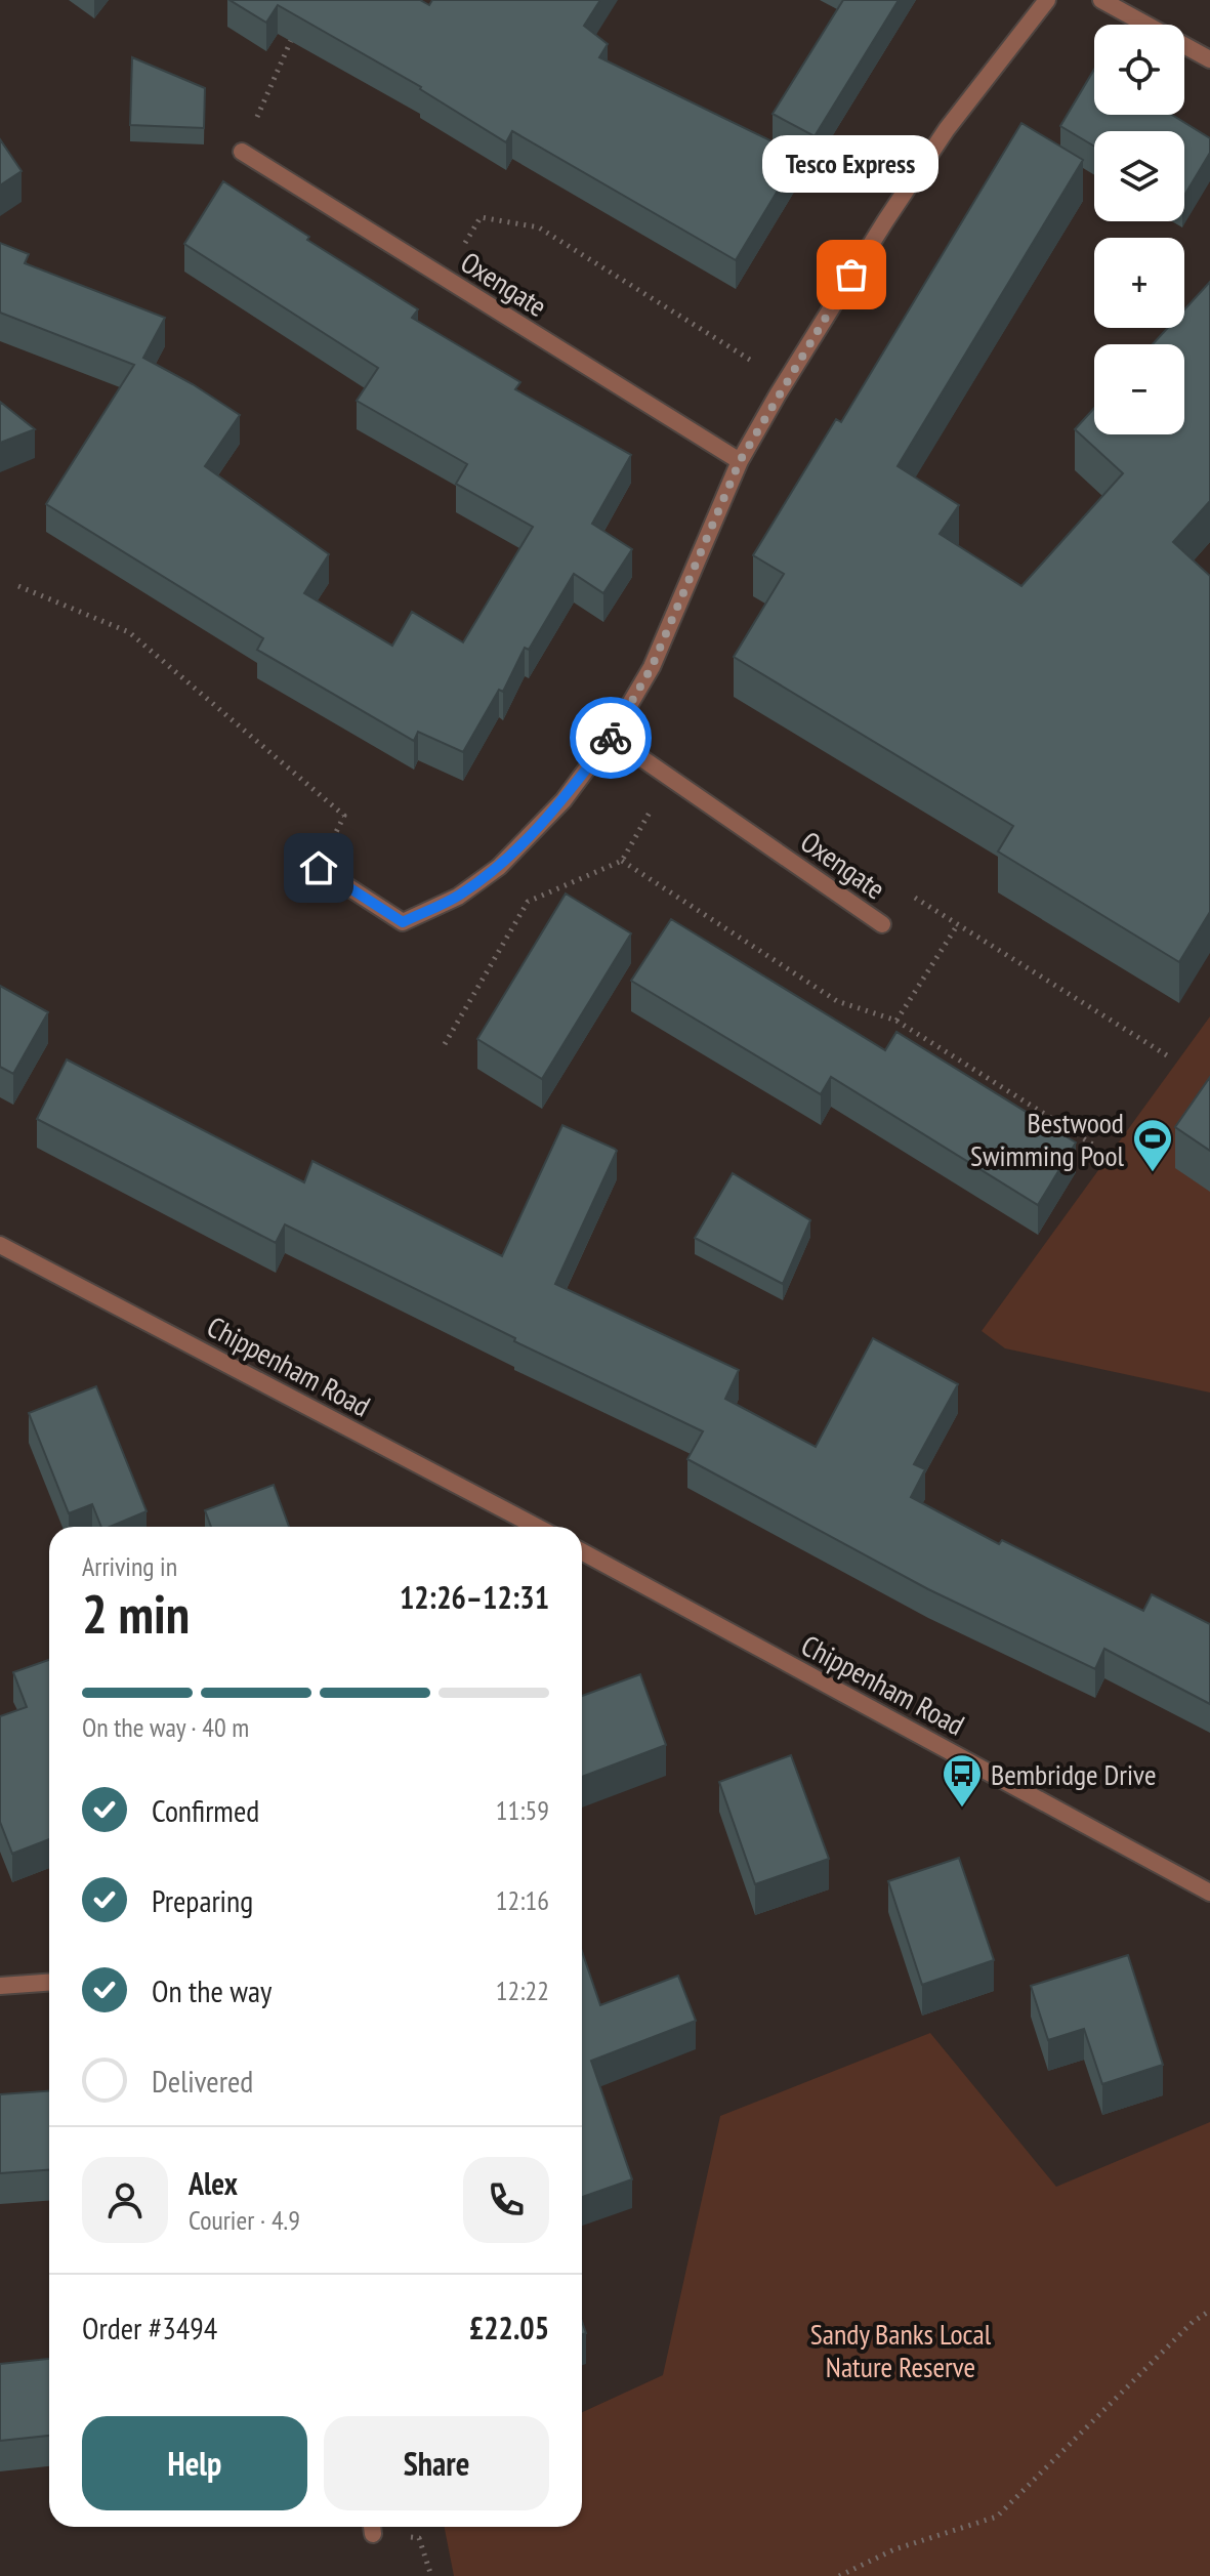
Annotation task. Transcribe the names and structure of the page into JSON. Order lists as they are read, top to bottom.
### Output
{
  "streets": {
    "street": ["Oxengate", "Chippenham Road"]
  },
  "parks": ["Sandy Banks Local Nature Reserve"],
  "places": {
    "other": ["Tesco Express"],
    "sports": ["Bestwood Swimming Pool"],
    "bus stop": ["Bembridge Drive"]
  },
  "page": {
    "map_buttons": ["+", "−"],
    "bubble": "Tesco Express",
    "heading": ["2 min", "Arriving in", "12:26–12:31"],
    "panel": [
      "Alex",
      "Courier · 4.9",
      "Order #3494",
      "£22.05"
    ],
    "bar": "On the way · 40 m",
    "list": [
      ["Confirmed", "11:59"],
      ["Preparing", "12:16"],
      ["On the way", "12:22"],
      "Delivered"
    ],
    "buttons": ["Help", "Share"]
  }
}
